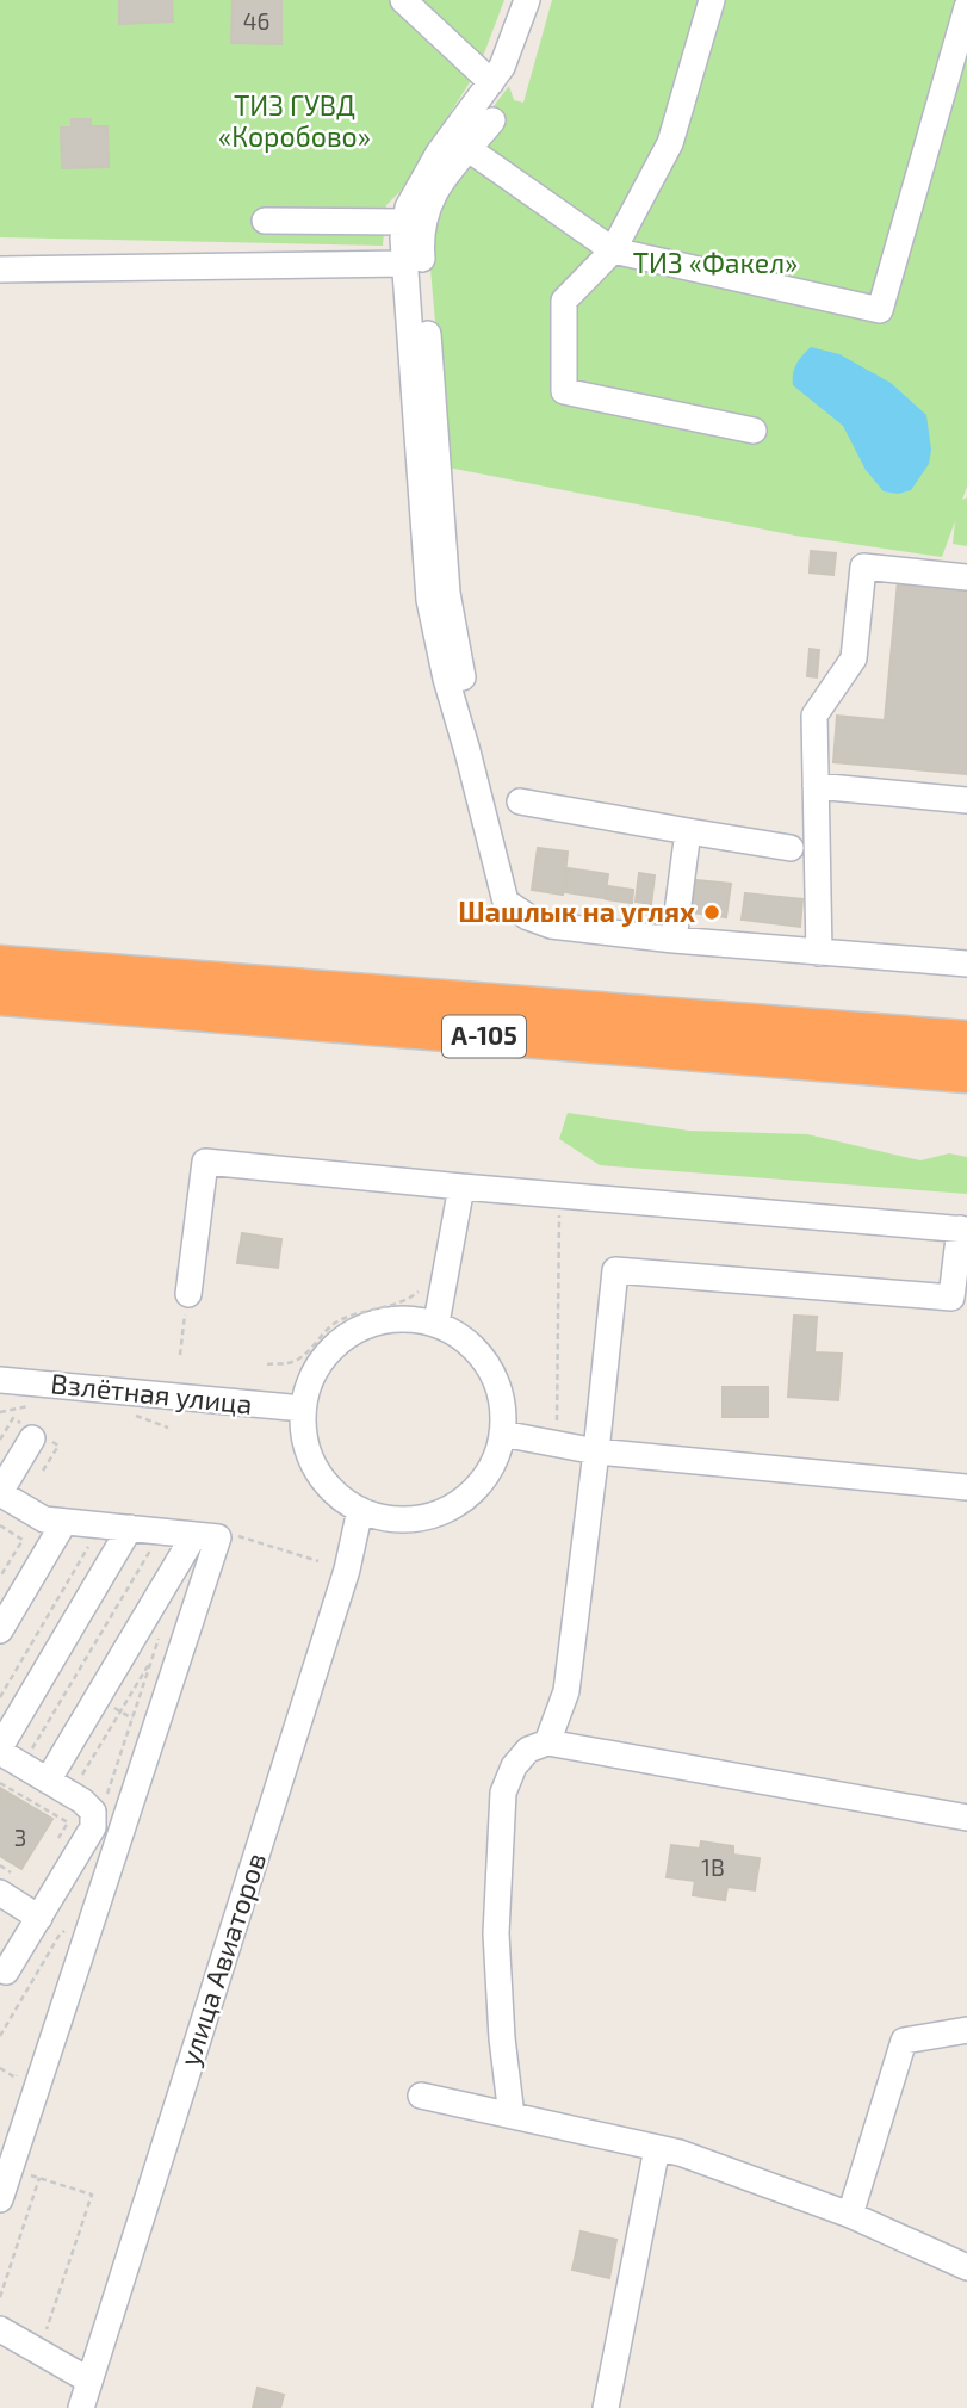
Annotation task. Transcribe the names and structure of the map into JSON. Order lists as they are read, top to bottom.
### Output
{
  "streets": {
    "highway": ["А-105"],
    "street": ["Взлётная улица", "улица Авиаторов"]
  },
  "crossings": [
    ["Взлётная улица", "улица Авиаторов"]
  ],
  "parks": ["ТИЗ ГУВД «Коробово»", "ТИЗ «Факел»"],
  "places": ["Шашлык на углях"],
  "house_numbers": ["46", "3", "1В"]
}
